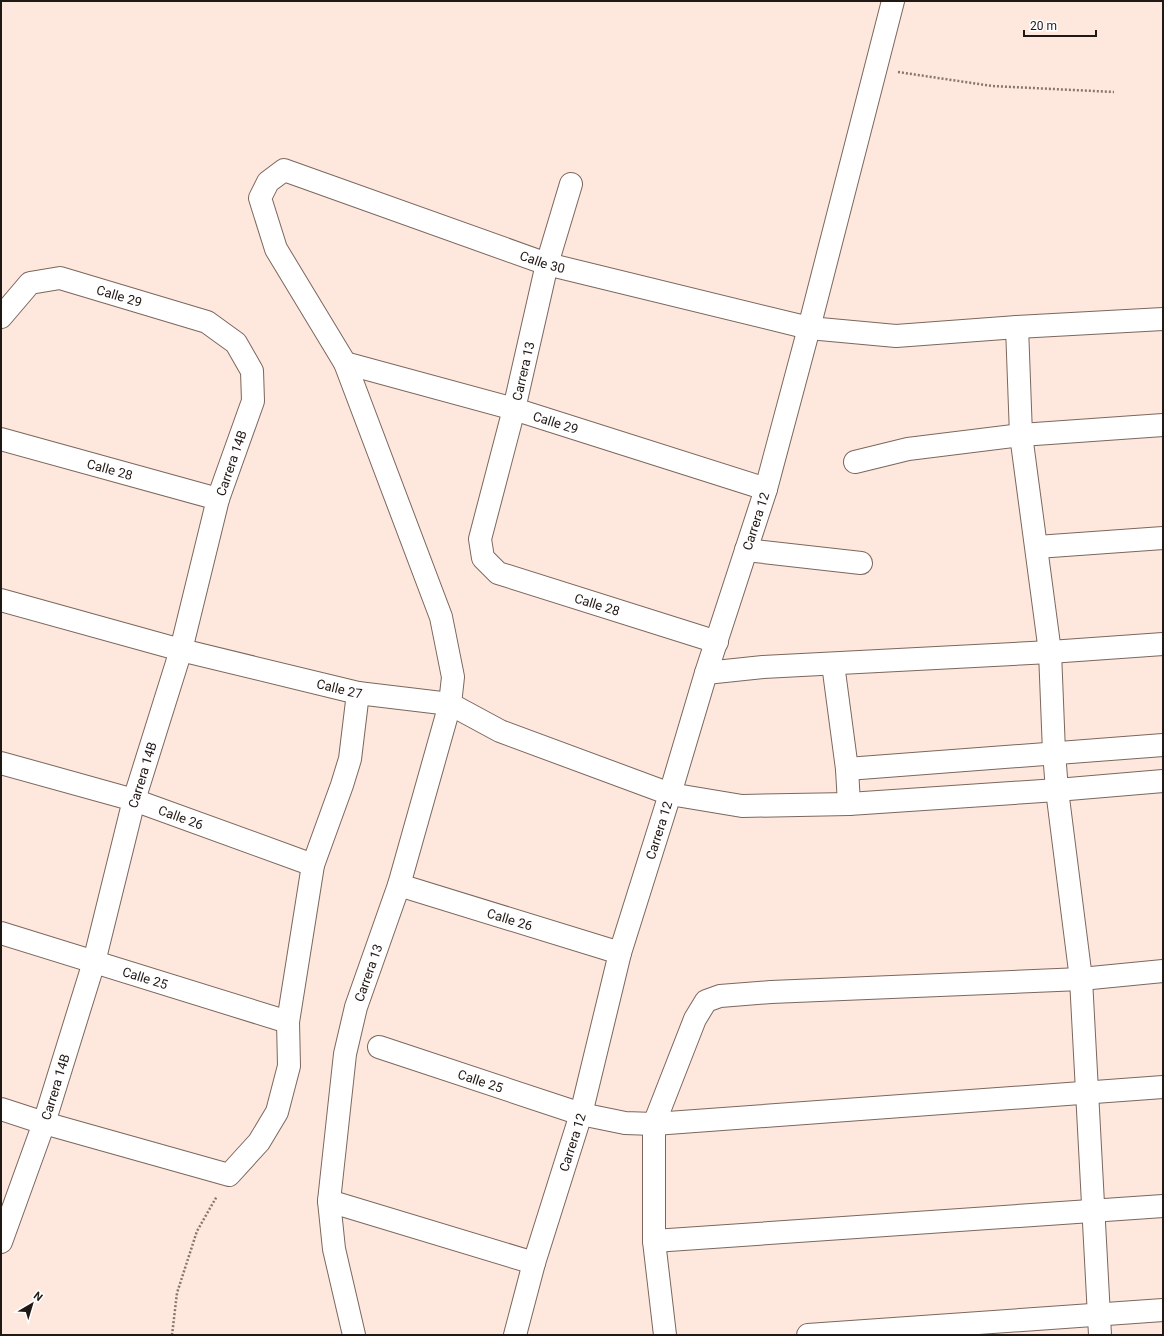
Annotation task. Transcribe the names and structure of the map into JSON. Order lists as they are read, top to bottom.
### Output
{
  "streets": {
    "street": [
      "Calle 30",
      "Calle 29",
      "Carrera 13",
      "Carrera 14B",
      "Calle 28",
      "Carrera 12",
      "Calle 27",
      "Calle 26",
      "Calle 25"
    ]
  },
  "crossings": [
    ["Calle 30", "Carrera 13"],
    ["Calle 30", "Carrera 12"],
    ["Calle 29", "Carrera 13"],
    ["Calle 29", "Carrera 14B"],
    ["Calle 29", "Carrera 12"],
    ["Carrera 13", "Calle 28"],
    ["Carrera 13", "Calle 27"],
    ["Carrera 13", "Calle 26"],
    ["Carrera 14B", "Calle 28"],
    ["Carrera 14B", "Calle 27"],
    ["Carrera 14B", "Calle 26"],
    ["Carrera 14B", "Calle 25"],
    ["Calle 28", "Carrera 12"],
    ["Carrera 12", "Calle 27"],
    ["Carrera 12", "Calle 26"],
    ["Carrera 12", "Calle 25"]
  ],
  "scale_bar": "20 m",
  "north": "top right"
}
